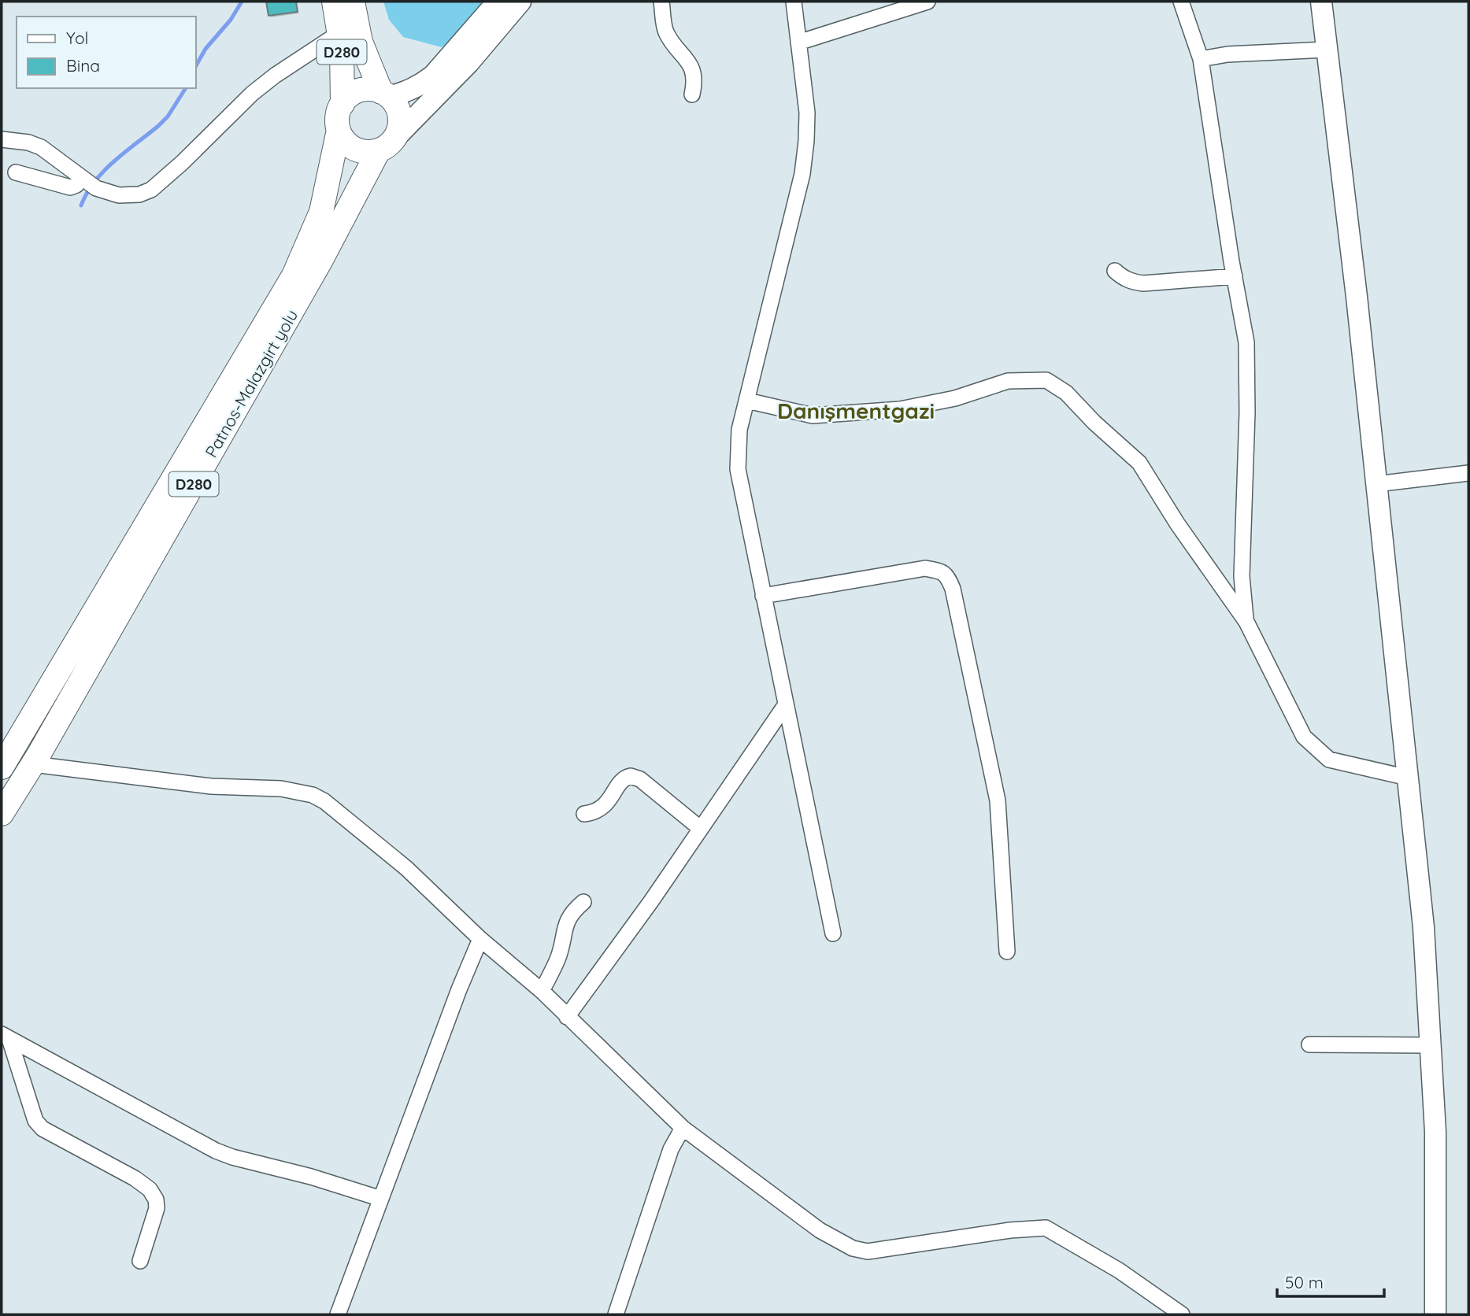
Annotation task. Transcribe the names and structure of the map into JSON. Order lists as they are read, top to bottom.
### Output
{
  "streets": {
    "main road": ["D280", "Patnos-Malazgirt yolu"]
  },
  "crossings": [
    ["D280", "Patnos-Malazgirt yolu"]
  ],
  "districts": ["Danışmentgazi"],
  "legend": ["Yol", "Bina"],
  "scale_bar": "50 m"
}
